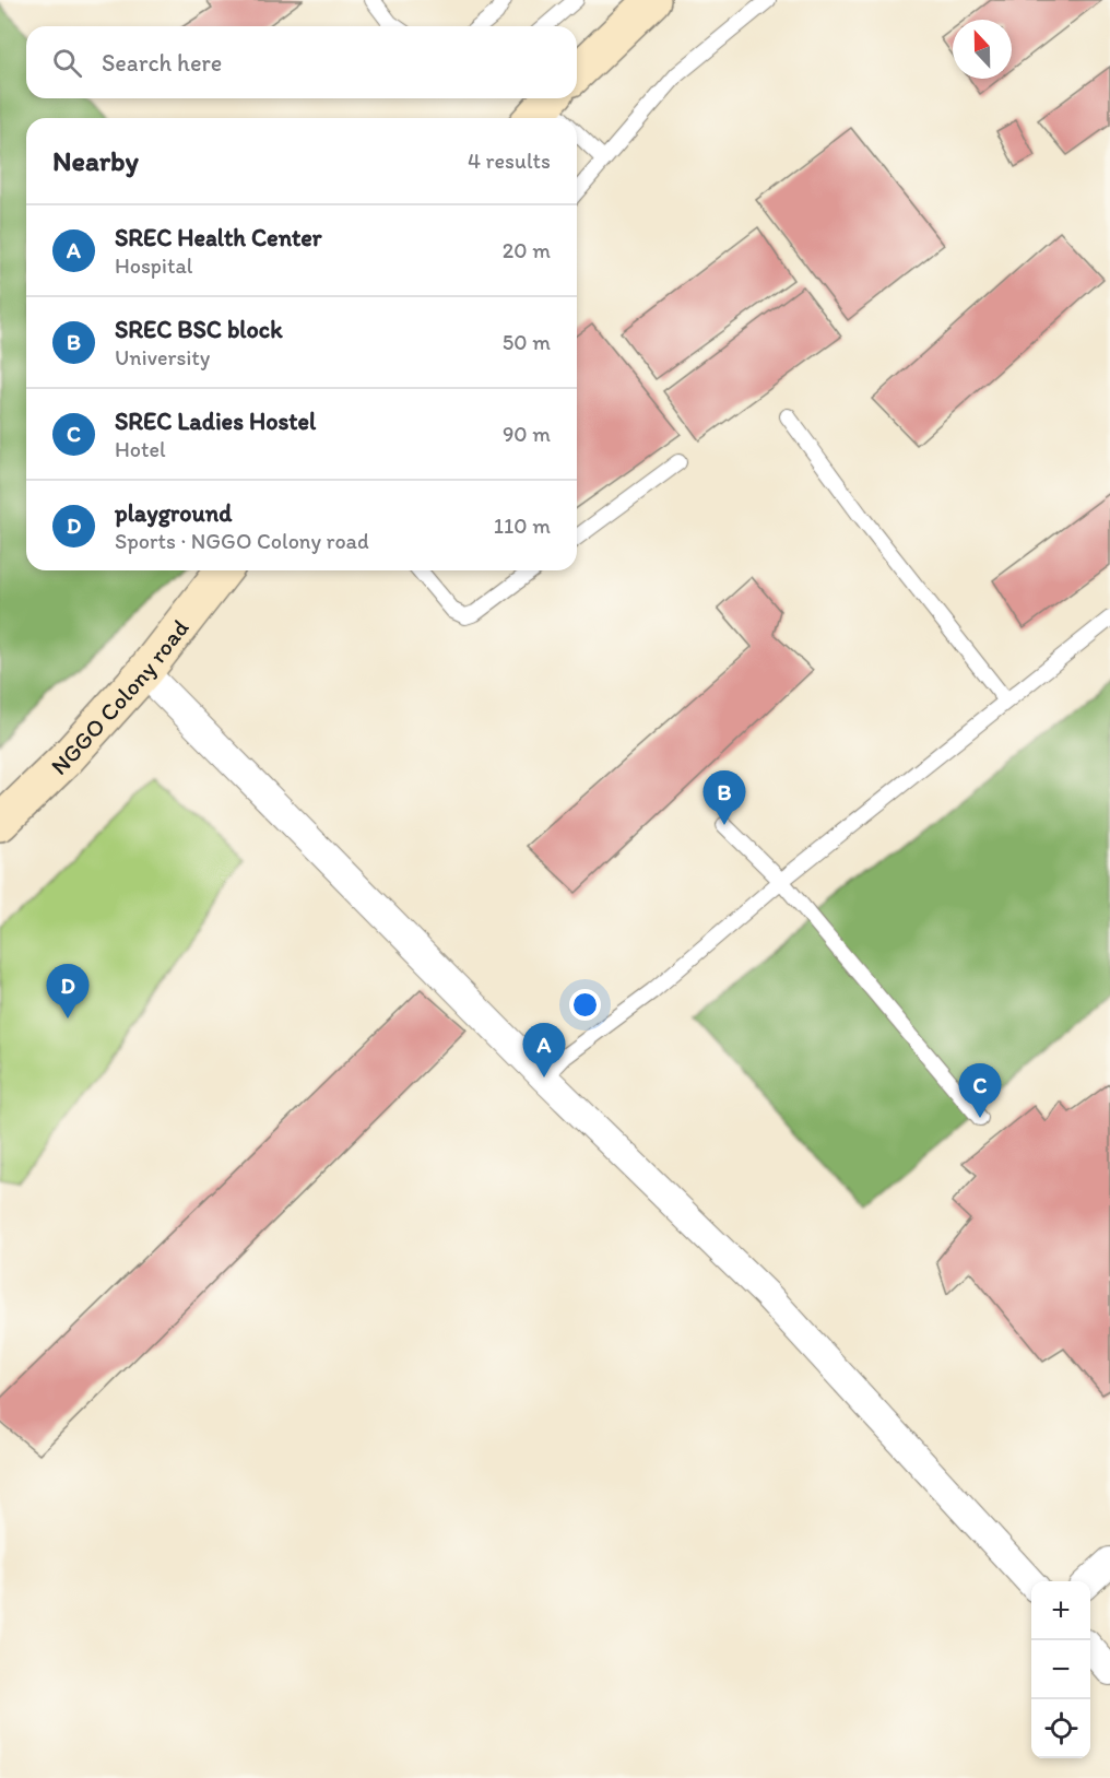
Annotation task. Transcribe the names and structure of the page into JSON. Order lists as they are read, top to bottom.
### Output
{
  "streets": {
    "street": ["NGGO Colony road"]
  },
  "north": "top",
  "page": {
    "search": "Search here",
    "heading": ["Nearby", "4 results"],
    "list": [
      {
        "mark": "A",
        "name": "SREC Health Center",
        "note": "Hospital",
        "value": "20 m"
      },
      {
        "mark": "B",
        "name": "SREC BSC block",
        "note": "University",
        "value": "50 m"
      },
      {
        "mark": "C",
        "name": "SREC Ladies Hostel",
        "note": "Hotel",
        "value": "90 m"
      },
      {
        "mark": "D",
        "name": "playground",
        "note": "Sports · NGGO Colony road",
        "value": "110 m"
      }
    ],
    "pins": [
      "B",
      "D",
      "A",
      "C"
    ],
    "map_buttons": ["+", "−"]
  }
}
